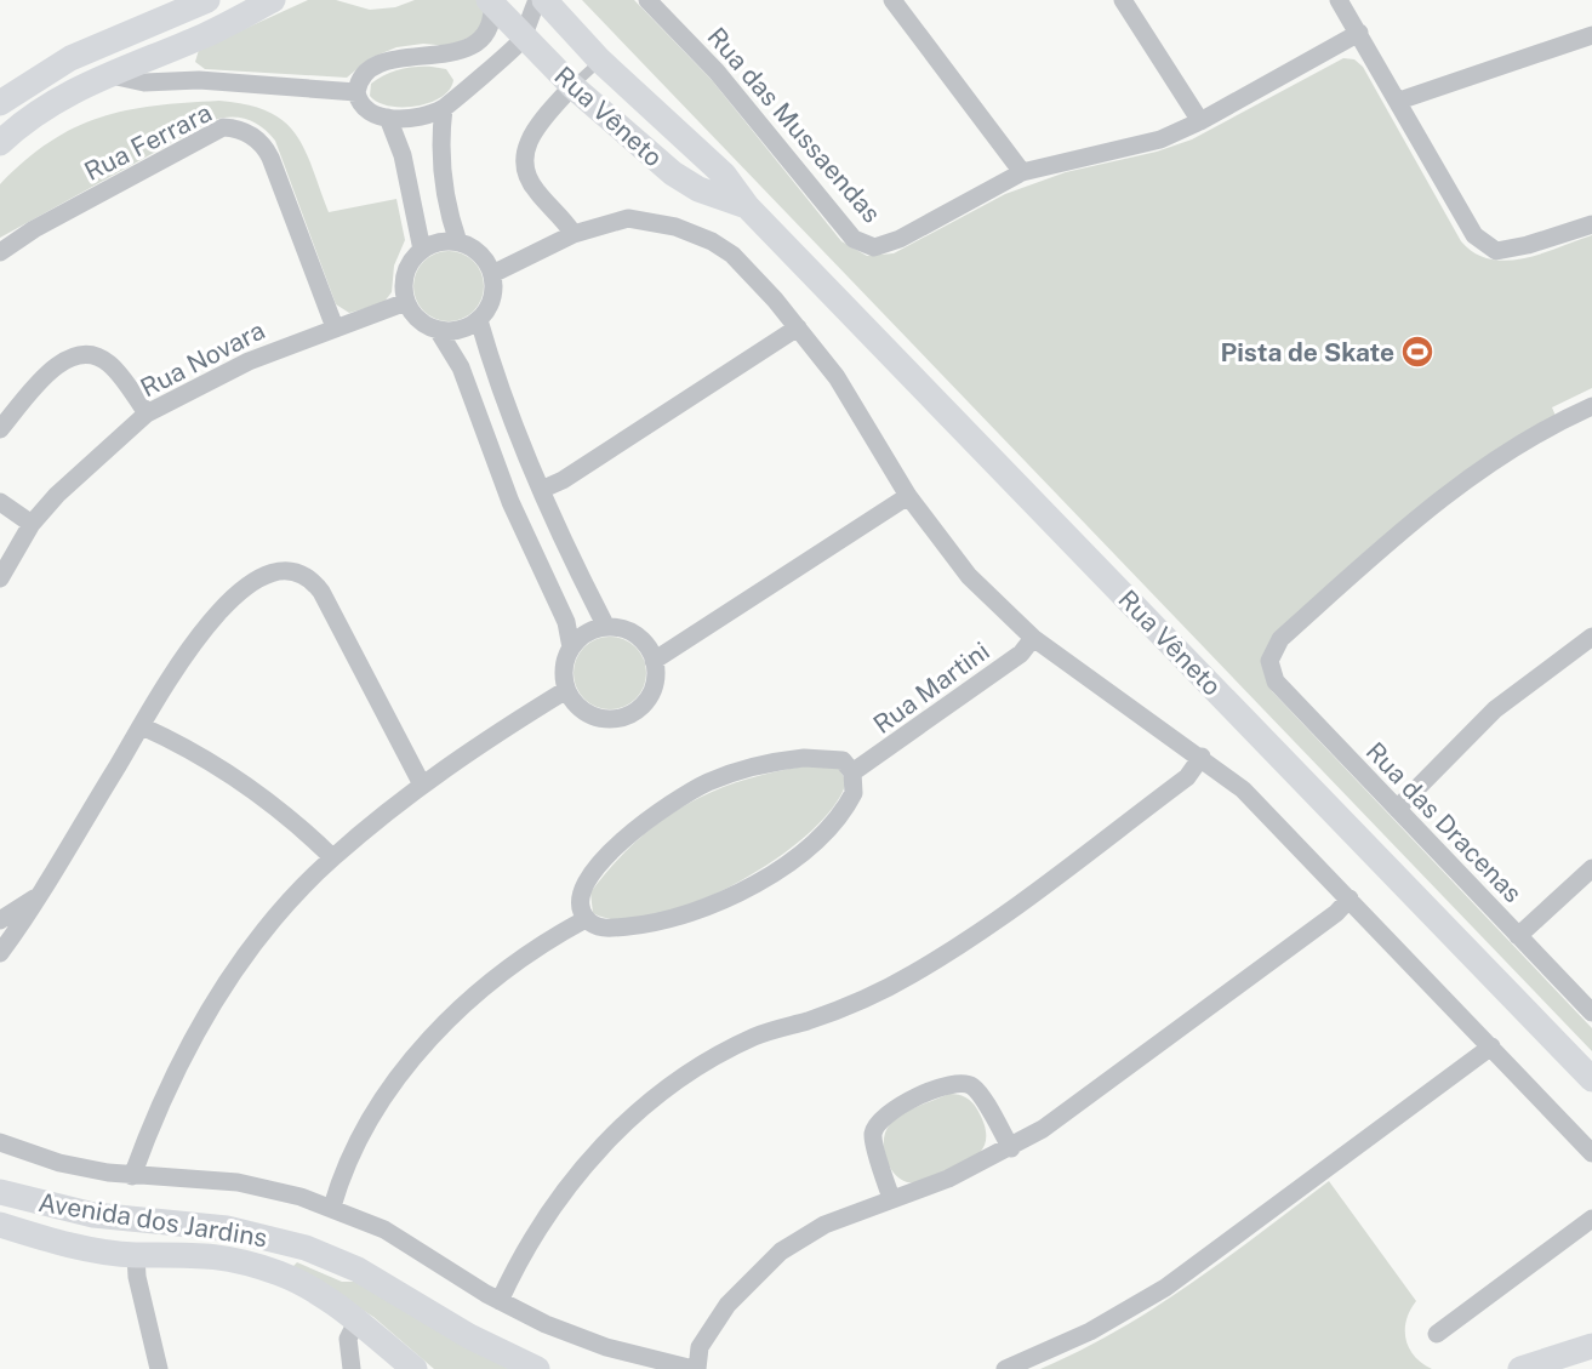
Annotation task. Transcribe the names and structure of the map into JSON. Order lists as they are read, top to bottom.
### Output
{
  "streets": {
    "street": [
      "Rua Vêneto",
      "Rua das Mussaendas",
      "Rua Ferrara",
      "Rua Novara",
      "Rua Martini",
      "Rua das Dracenas",
      "Avenida dos Jardins"
    ]
  },
  "crossings": [
    ["Rua Ferrara", "Rua Novara"]
  ],
  "places": {
    "sports": ["Pista de Skate"]
  }
}
